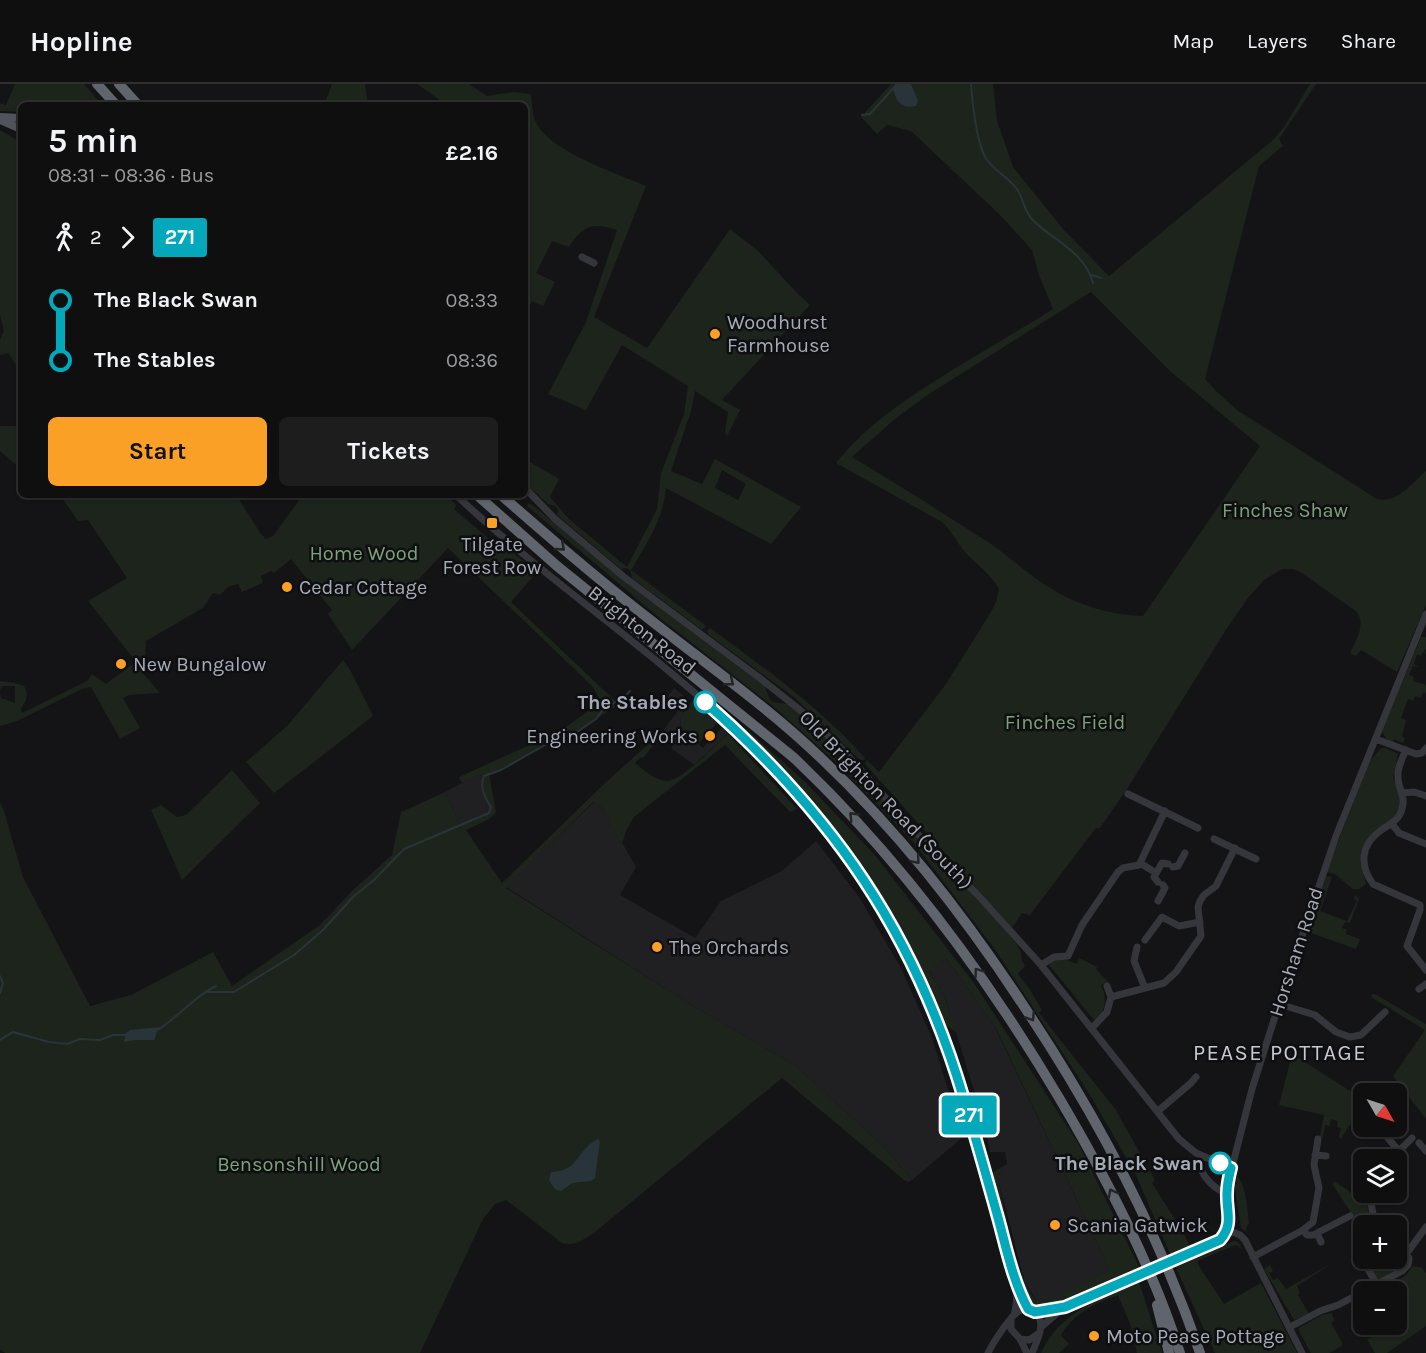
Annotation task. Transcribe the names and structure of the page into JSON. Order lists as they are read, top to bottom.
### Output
{
  "streets": {
    "street": ["Brighton Road", "Old Brighton Road (South)", "Horsham Road"]
  },
  "crossings": [
    ["Old Brighton Road (South)", "Horsham Road"]
  ],
  "districts": ["PEASE POTTAGE"],
  "parks": [
    "Finches Shaw",
    "Home Wood",
    "Finches Field",
    "Bensonshill Wood"
  ],
  "places": {
    "other": [
      "Woodhurst Farmhouse",
      "Cedar Cottage",
      "New Bungalow",
      "The Stables",
      "Engineering Works",
      "The Orchards",
      "The Black Swan",
      "Scania Gatwick",
      "Moto Pease Pottage"
    ],
    "transit": ["Tilgate Forest Row"]
  },
  "lines": ["bus line 271"],
  "north": "bottom right",
  "page": {
    "header": "Hopline",
    "nav": ["Map", "Layers", "Share"],
    "on_map": "271",
    "heading": ["5 min", "08:31 – 08:36 · Bus", "£2.16"],
    "legs": ["2", "271"],
    "list": [
      {
        "name": "The Black Swan",
        "value": "08:33"
      },
      {
        "name": "The Stables",
        "value": "08:36"
      }
    ],
    "buttons": ["Start", "Tickets"],
    "map_buttons": ["+", "−"]
  }
}
